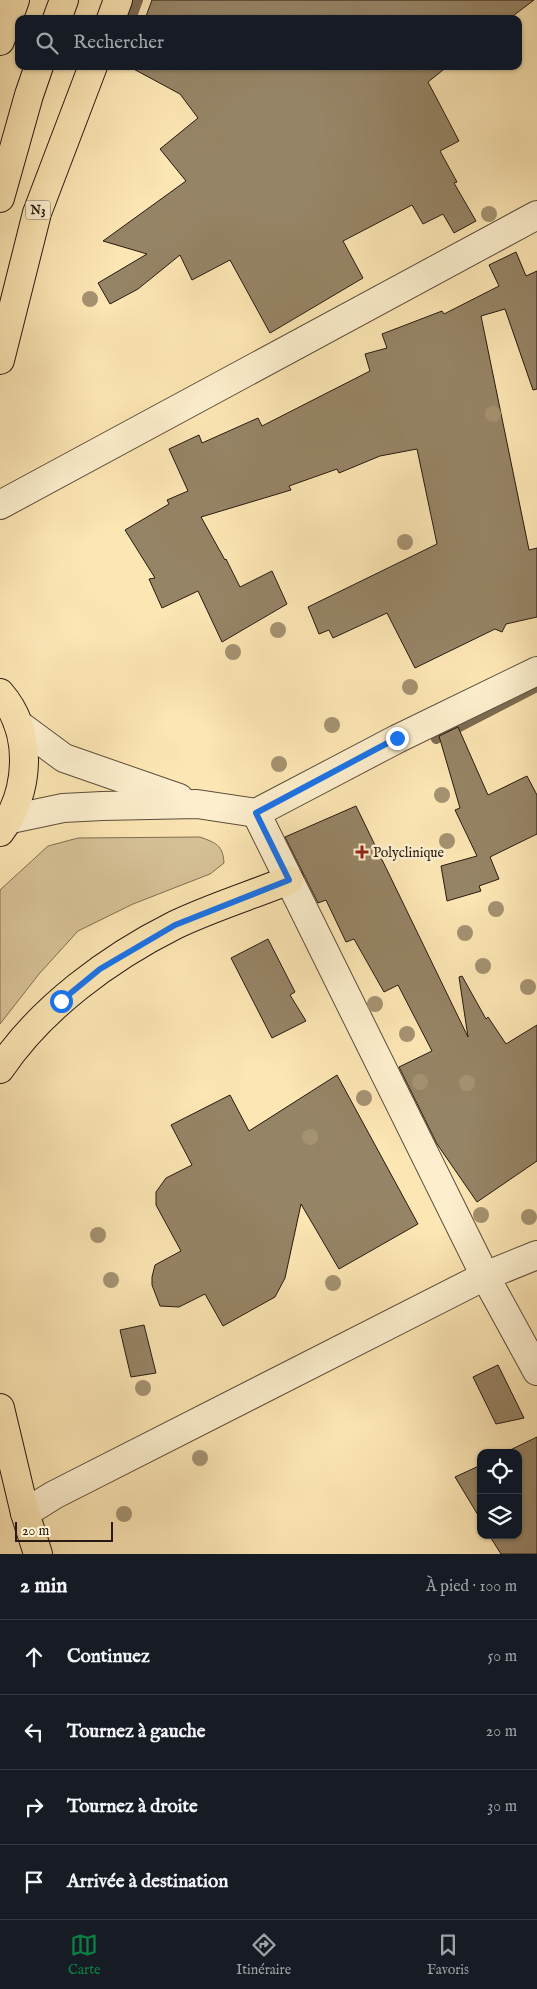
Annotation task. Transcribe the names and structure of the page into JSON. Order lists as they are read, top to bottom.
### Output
{
  "streets": {
    "main road": ["N3"]
  },
  "places": {
    "health": ["Polyclinique"]
  },
  "scale_bar": "20 m",
  "page": {
    "search": "Rechercher",
    "scale": "20 m",
    "heading": ["2 min", "À pied · 100 m"],
    "list": [
      ["Continuez", "50 m"],
      ["Tournez à gauche", "20 m"],
      ["Tournez à droite", "30 m"],
      "Arrivée à destination"
    ],
    "nav": ["Carte", "Itinéraire", "Favoris"]
  }
}
